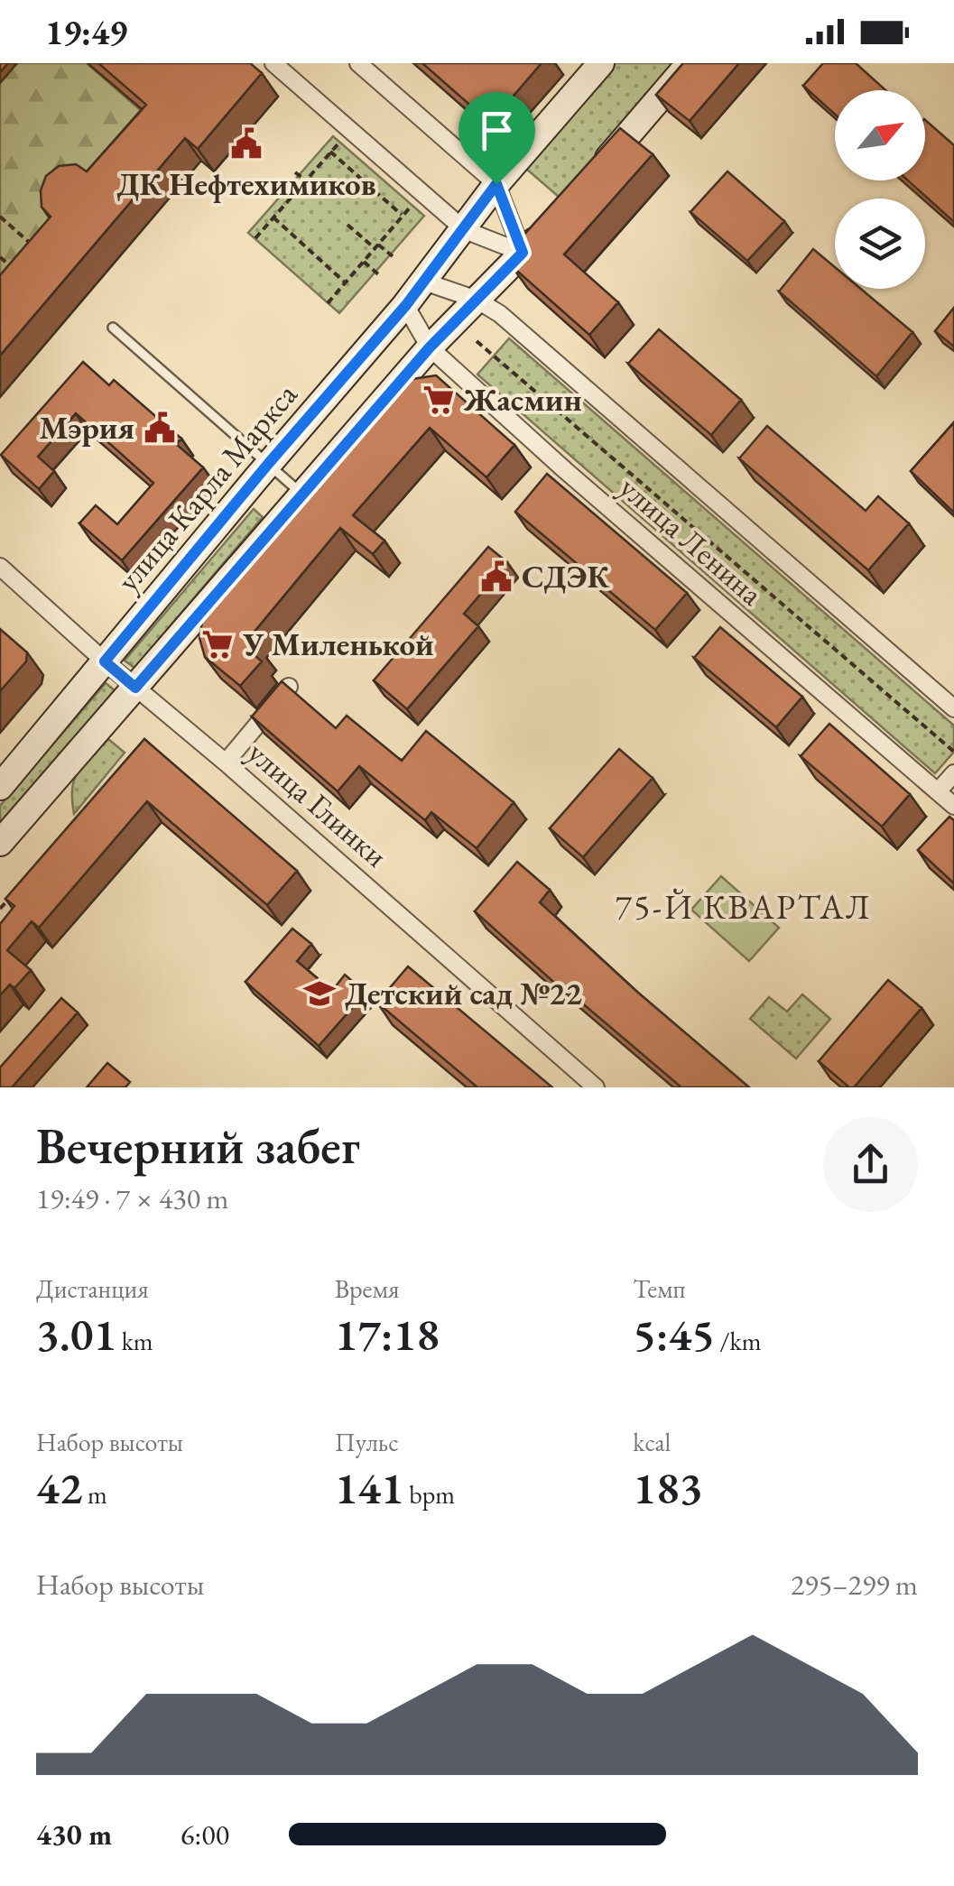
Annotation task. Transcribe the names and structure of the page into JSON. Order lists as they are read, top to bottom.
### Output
{
  "streets": {
    "street": ["улица Карла Маркса", "улица Ленина", "улица Глинки"]
  },
  "crossings": [
    ["улица Карла Маркса", "улица Ленина"],
    ["улица Карла Маркса", "улица Глинки"]
  ],
  "districts": ["75-Й КВАРТАЛ"],
  "places": {
    "public building": ["ДК Нефтехимиков", "Мэрия", "СДЭК"],
    "supermarket": ["Жасмин", "У Миленькой"],
    "school or university": ["Детский сад №22"]
  },
  "north": "top right",
  "page": {
    "status": "19:49",
    "heading": ["Вечерний забег", "19:49 · 7 × 430 m"],
    "stats": [
      ["Дистанция", "3.01 km"],
      ["Время", "17:18"],
      ["Темп", "5:45 /km"],
      ["Набор высоты", "42 m"],
      ["Пульс", "141 bpm"],
      ["kcal", "183"]
    ],
    "chart": ["Набор высоты", "295–299 m"],
    "list": [
      {
        "name": "430 m",
        "note": "6:00"
      }
    ]
  }
}
